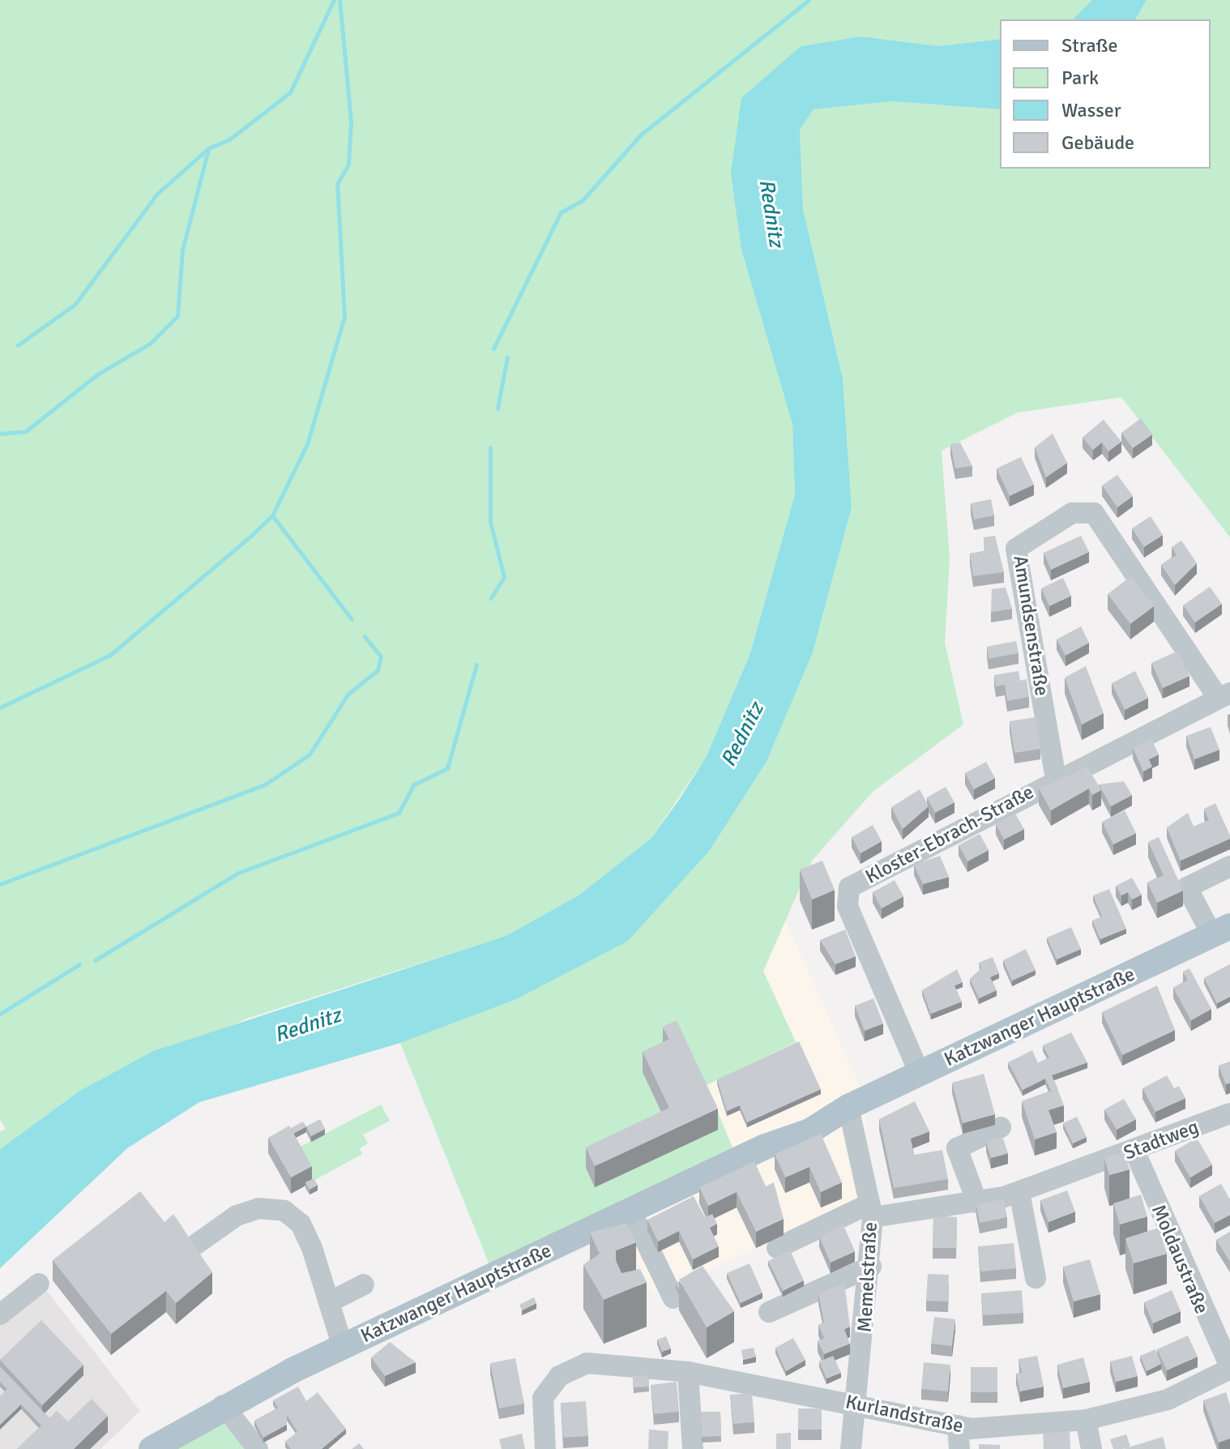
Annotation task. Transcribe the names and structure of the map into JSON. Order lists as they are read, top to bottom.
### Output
{
  "streets": {
    "main road": ["Katzwanger Hauptstraße"],
    "street": [
      "Amundsenstraße",
      "Kloster-Ebrach-Straße",
      "Stadtweg",
      "Moldaustraße",
      "Memelstraße",
      "Kurlandstraße"
    ]
  },
  "crossings": [
    ["Amundsenstraße", "Kloster-Ebrach-Straße"],
    ["Kloster-Ebrach-Straße", "Katzwanger Hauptstraße"],
    ["Katzwanger Hauptstraße", "Memelstraße"],
    ["Stadtweg", "Moldaustraße"],
    ["Stadtweg", "Memelstraße"],
    ["Moldaustraße", "Kurlandstraße"],
    ["Memelstraße", "Kurlandstraße"]
  ],
  "water": ["Rednitz"],
  "legend": [
    "Straße",
    "Park",
    "Wasser",
    "Gebäude"
  ]
}
